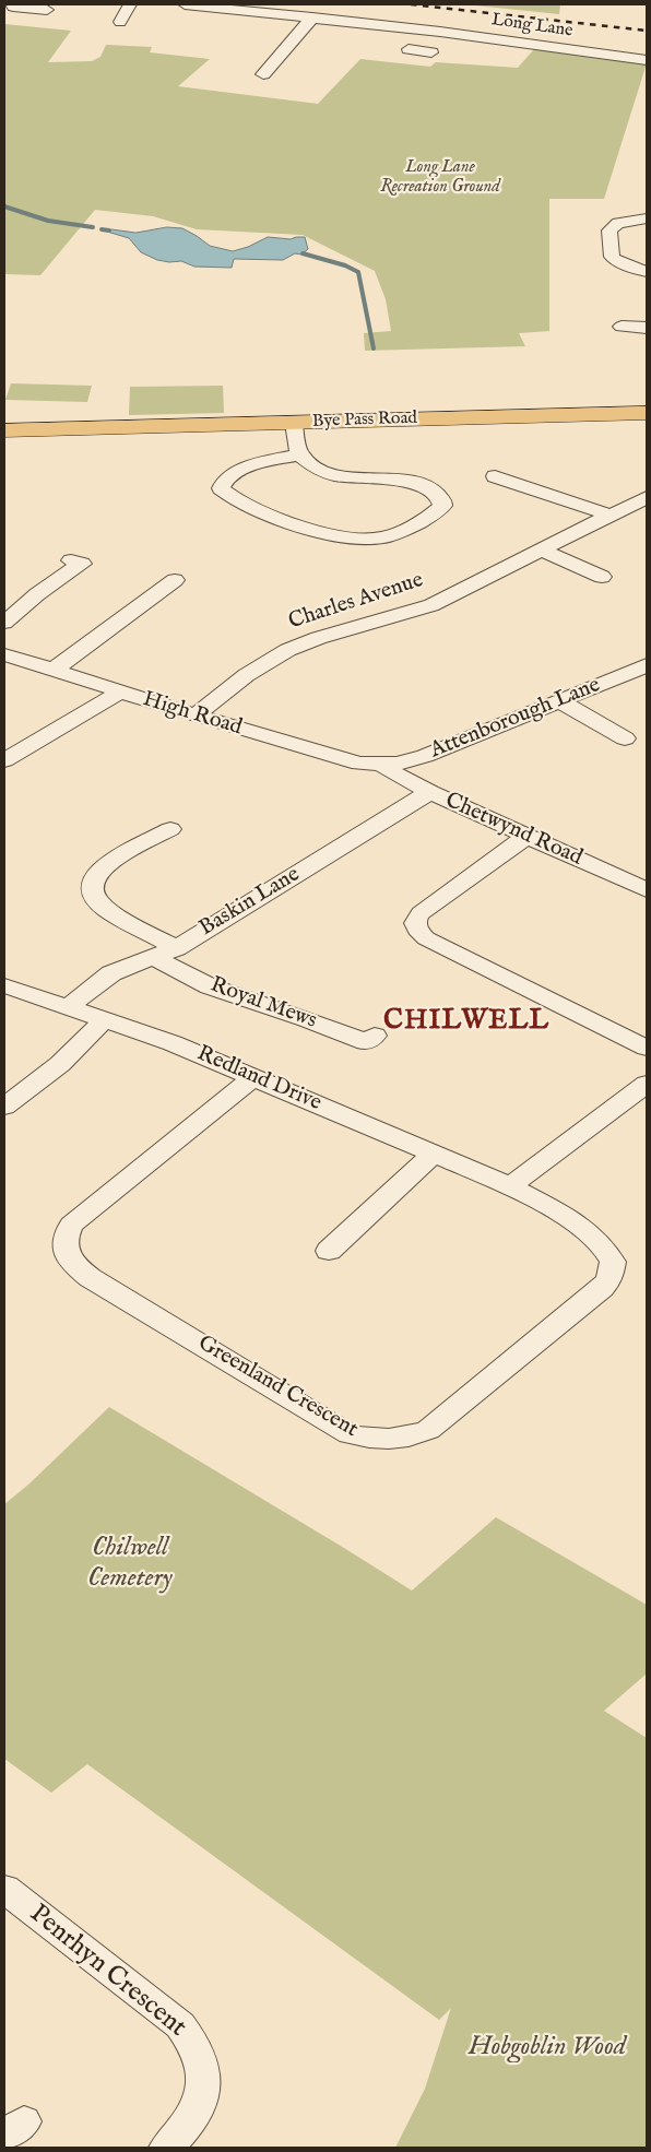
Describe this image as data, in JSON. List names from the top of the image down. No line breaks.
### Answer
{"streets":{"main road":["Bye Pass Road"],"street":["Long Lane","Charles Avenue","High Road","Attenborough Lane","Chetwynd Road","Baskin Lane","Royal Mews","Redland Drive","Greenland Crescent","Penrhyn Crescent"]},"crossings":[["Charles Avenue","High Road"],["High Road","Attenborough Lane"],["High Road","Chetwynd Road"],["Attenborough Lane","Chetwynd Road"],["Chetwynd Road","Baskin Lane"],["Baskin Lane","Royal Mews"],["Baskin Lane","Redland Drive"],["Redland Drive","Greenland Crescent"]],"districts":["CHILWELL"],"parks":["Long Lane Recreation Ground","Chilwell Cemetery","Hobgoblin Wood"]}
